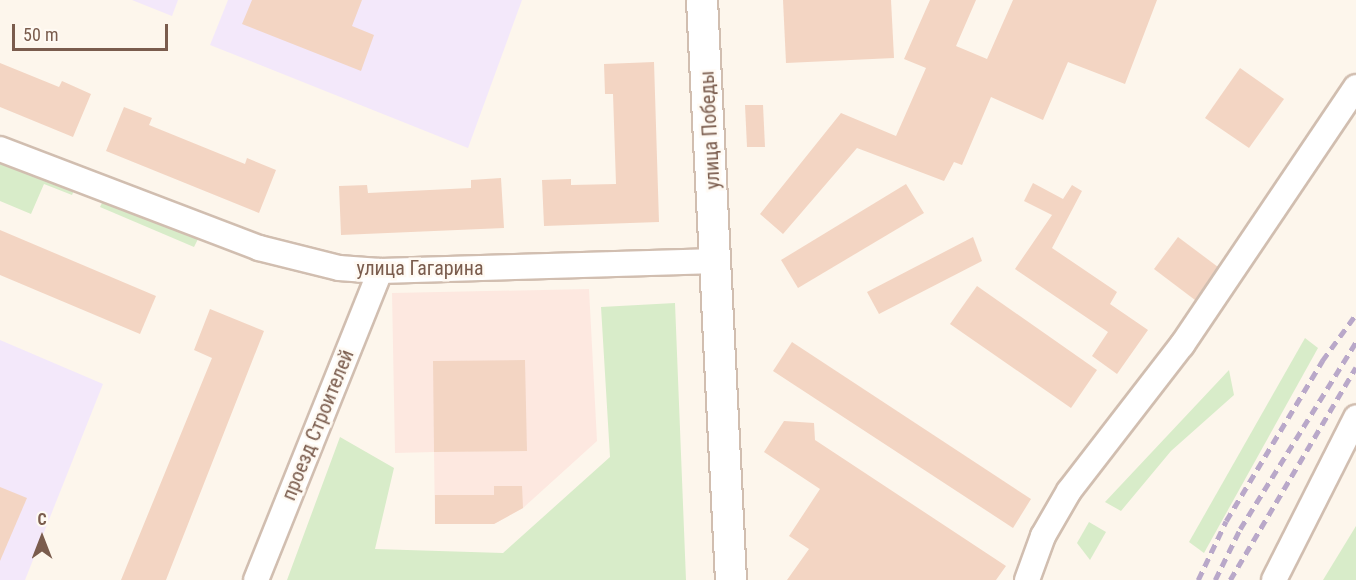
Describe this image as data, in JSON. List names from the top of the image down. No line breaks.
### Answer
{"streets":{"street":["улица Победы","улица Гагарина","проезд Строителей"]},"crossings":[["улица Победы","улица Гагарина"],["улица Гагарина","проезд Строителей"]],"scale_bar":"50 m","north":"top"}
